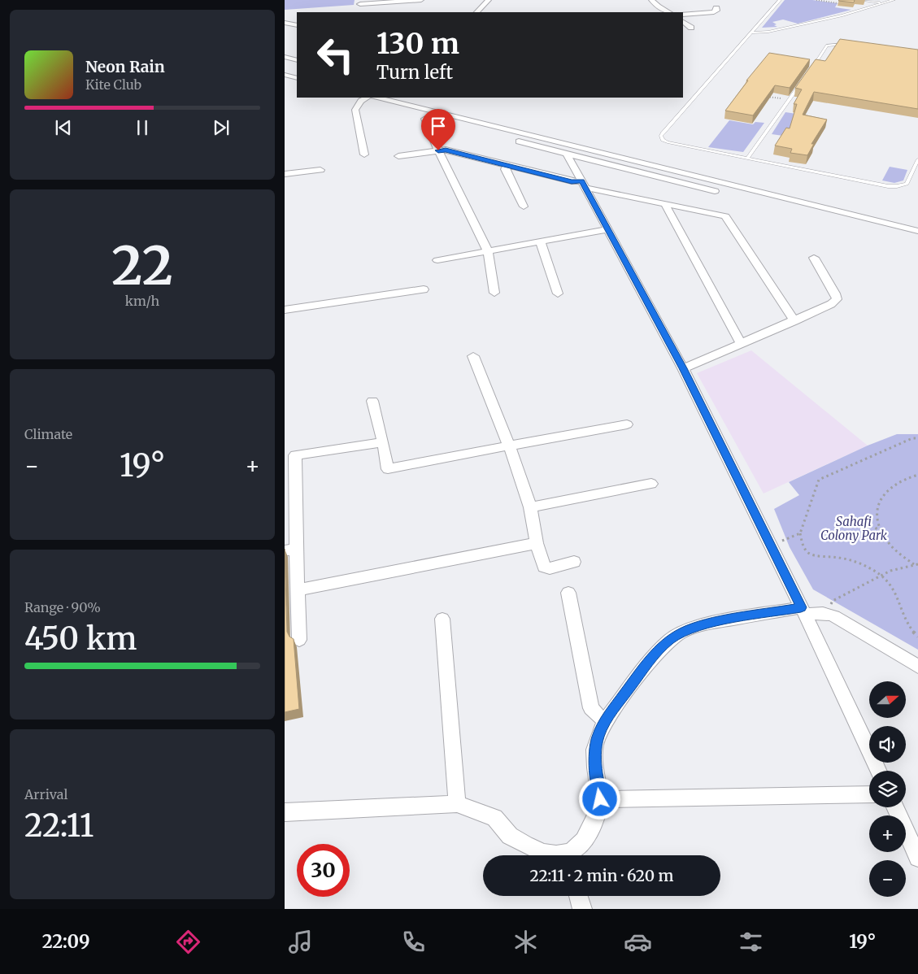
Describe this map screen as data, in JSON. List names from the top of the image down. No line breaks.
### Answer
{"parks":["Sahafi Colony Park"],"north":"right","page":{"turn":["130 m","Turn left"],"song":["Neon Rain","Kite Club"],"tile":[["22","km/h"],"Climate",["Range · 90%","450 km"],["Arrival","22:11"]],"heat":["−","19°","+"],"map_buttons":["+","−"],"limit":"30","trip":"22:11 · 2 min · 620 m","tabs":["22:09","19°"]}}
